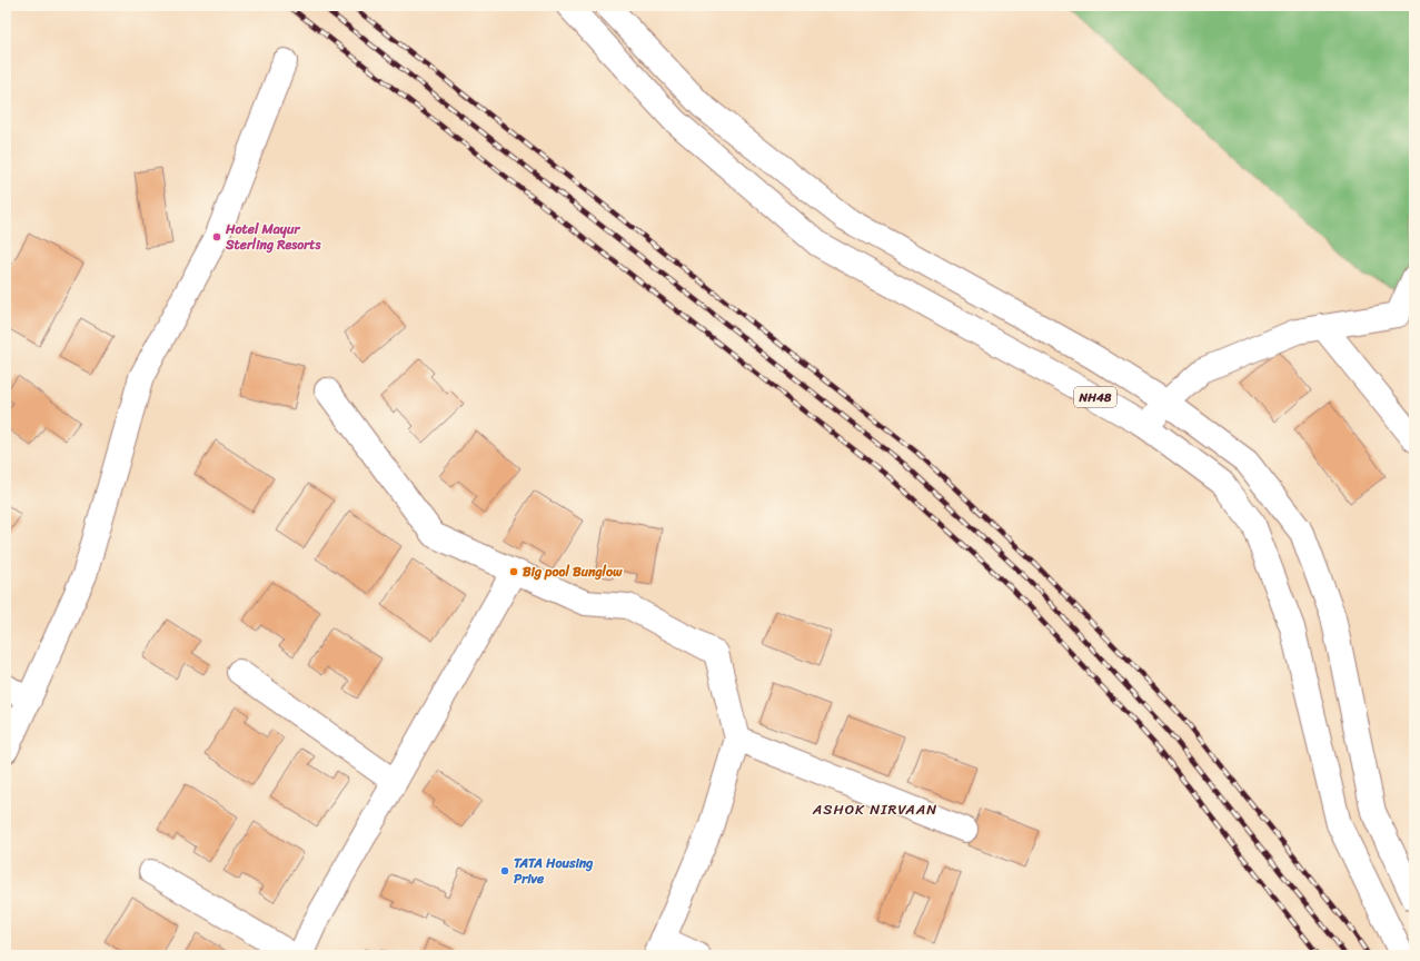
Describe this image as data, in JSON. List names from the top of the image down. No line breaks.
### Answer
{"streets":{"main road":["NH48"]},"districts":["ASHOK NIRVAAN"],"places":["Hotel Mayur Sterling Resorts","Big pool Bunglow","TATA Housing Prive"]}
